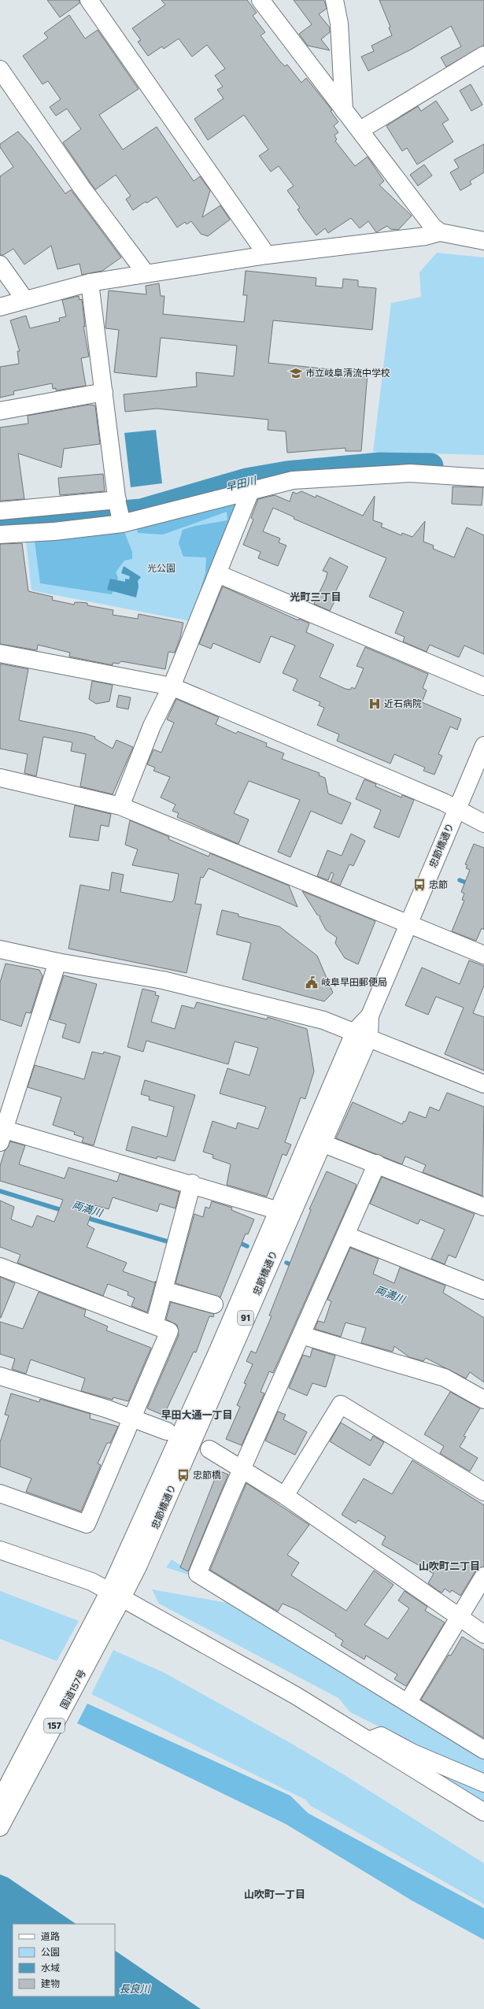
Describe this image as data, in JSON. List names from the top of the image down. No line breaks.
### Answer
{"streets":{"main road":["忠節橋通り","91","国道157号","157"]},"crossings":[["忠節橋通り","157"],["国道157号","157"]],"districts":["光町三丁目","早田大通一丁目","山吹町二丁目","山吹町一丁目"],"water":["早田川","両満川","長良川"],"parks":["光公園"],"places":{"school or university":["市立岐阜清流中学校"],"hospital":["近石病院"],"bus stop":["忠節","忠節橋"],"public building":["岐阜早田郵便局"]},"legend":["道路","公園","水域","建物"]}
